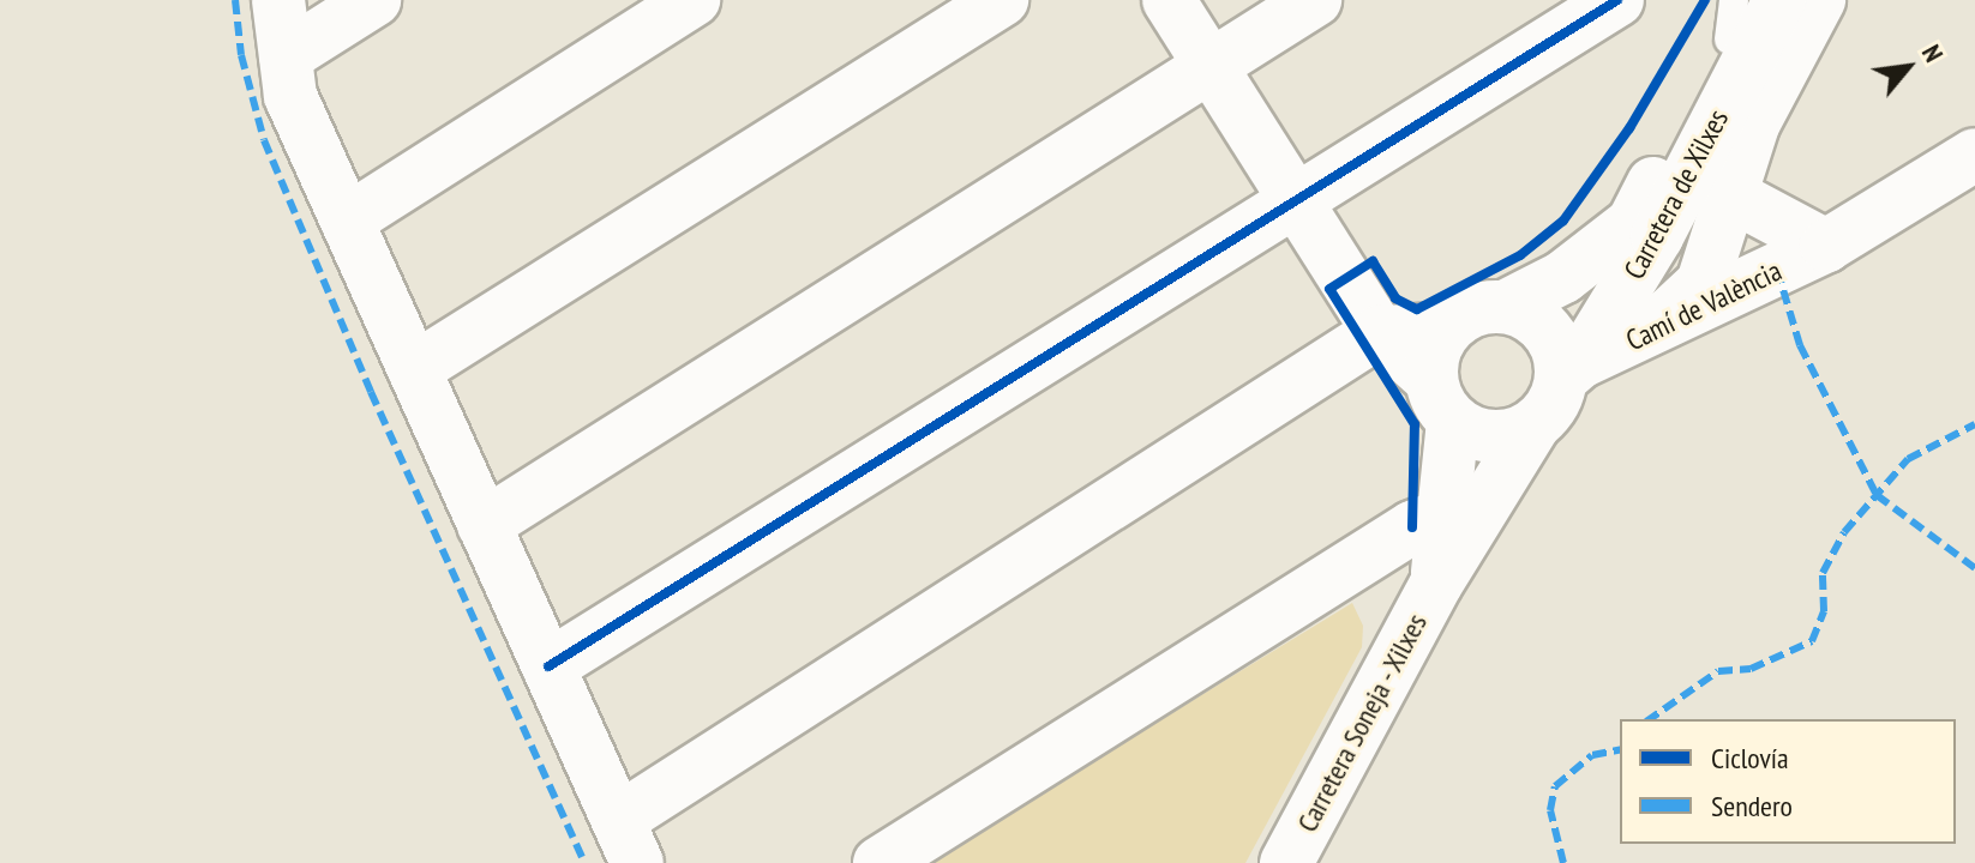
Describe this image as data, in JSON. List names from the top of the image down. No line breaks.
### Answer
{"streets":{"street":["Carretera de Xilxes","Camí de València","Carretera Soneja - Xilxes"]},"crossings":[["Carretera de Xilxes","Camí de València"]],"legend":["Ciclovía","Sendero"],"north":"top right"}
